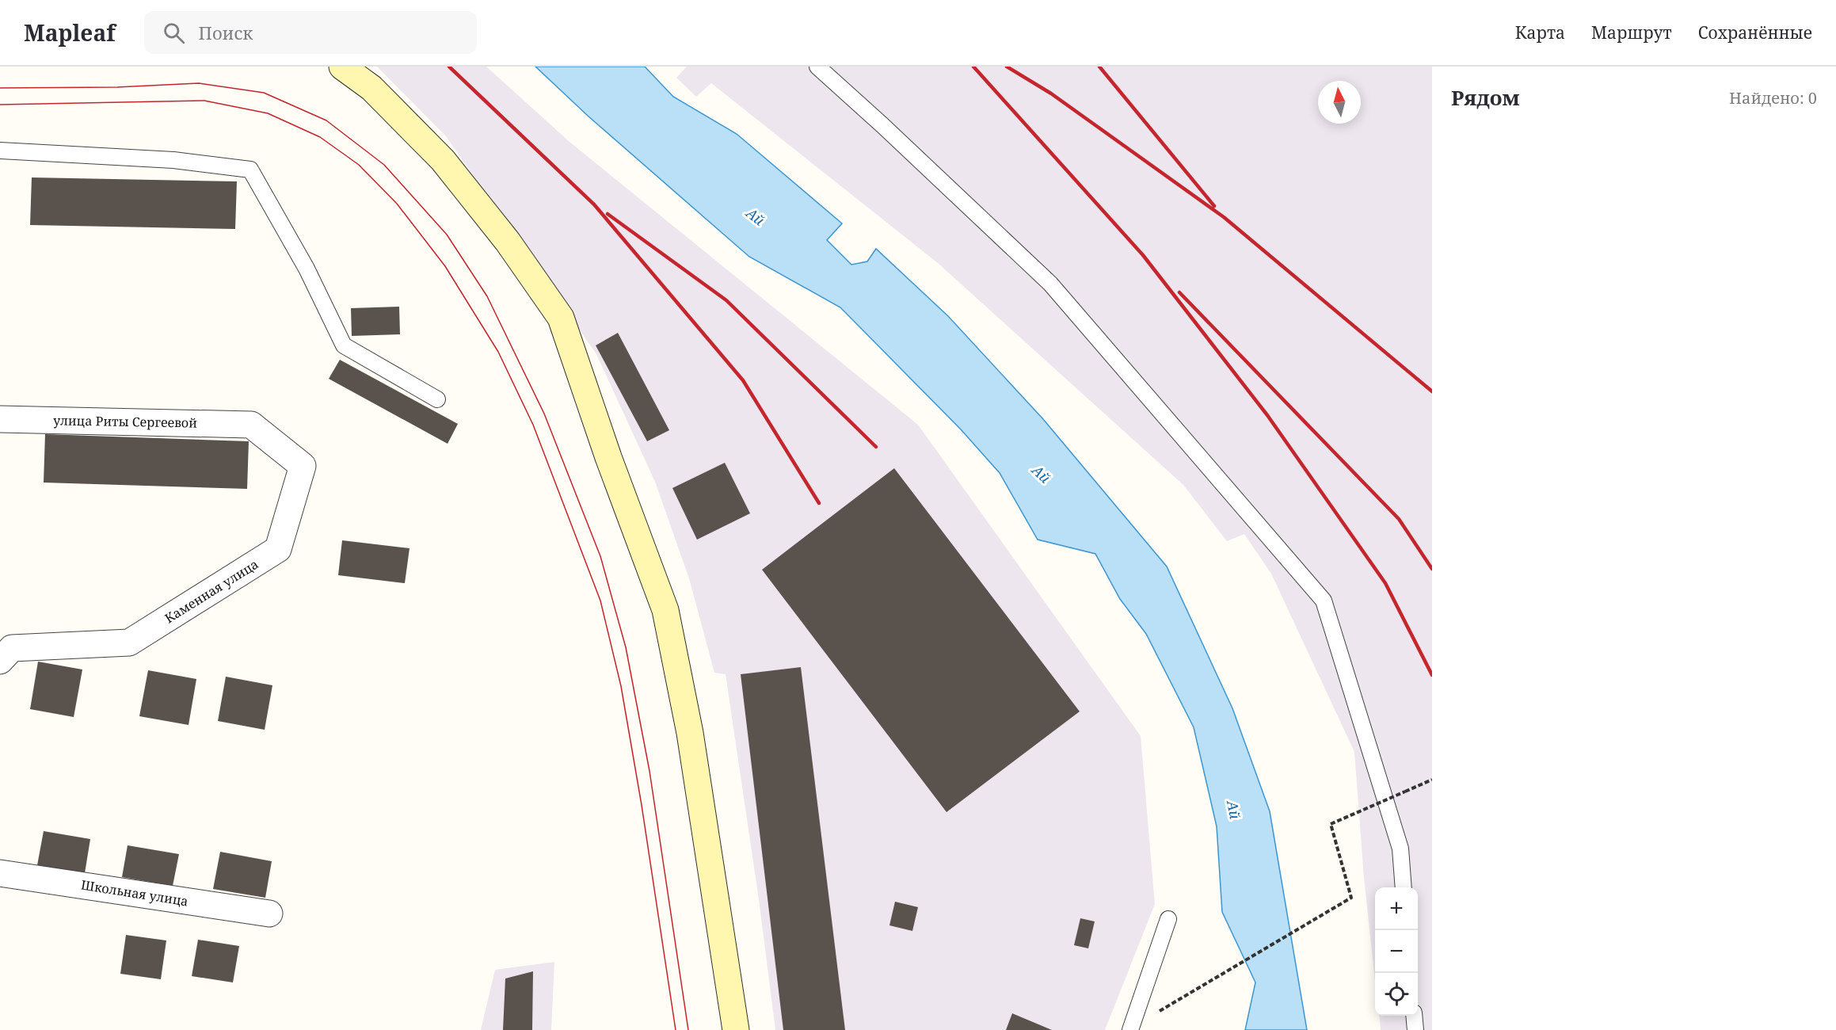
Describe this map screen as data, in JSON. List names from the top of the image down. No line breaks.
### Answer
{"streets":{"street":["улица Риты Сергеевой","Каменная улица","Школьная улица"]},"crossings":[["улица Риты Сергеевой","Каменная улица"]],"water":["Ай"],"north":"top","page":{"header":"Mapleaf","search":"Поиск","nav":["Карта","Маршрут","Сохранённые"],"heading":["Рядом","Найдено: 0"],"map_buttons":["+","−"]}}
